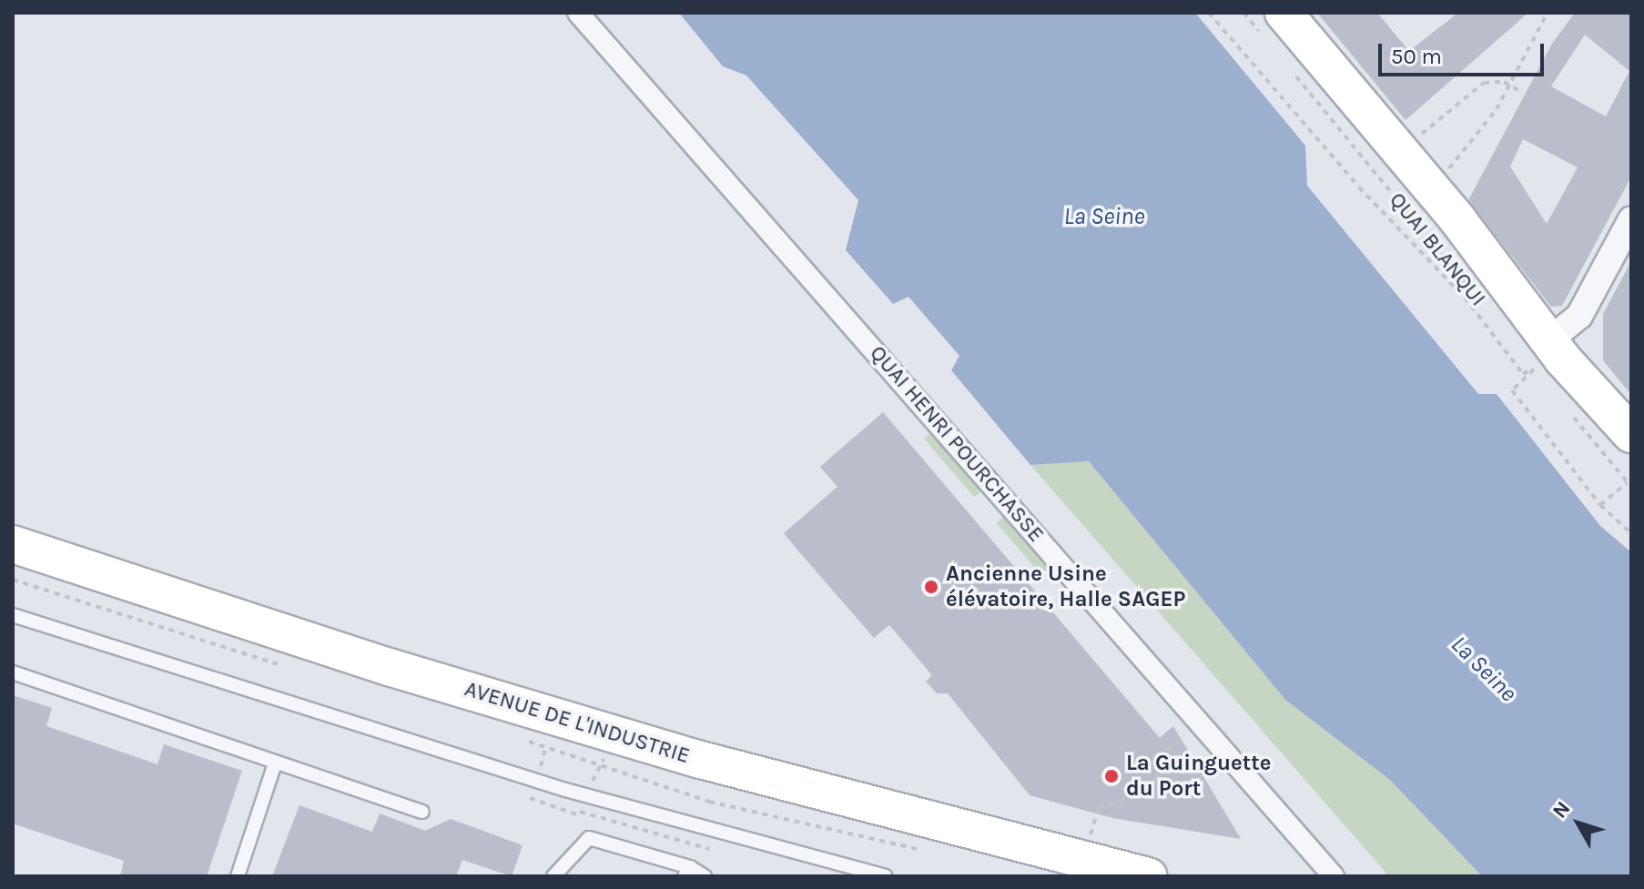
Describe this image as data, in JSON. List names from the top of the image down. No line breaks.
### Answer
{"streets":{"main road":["QUAI BLANQUI","AVENUE DE L'INDUSTRIE"],"street":["QUAI HENRI POURCHASSE"]},"water":["La Seine"],"places":["Ancienne Usine élévatoire, Halle SAGEP","La Guinguette du Port"],"scale_bar":"50 m","north":"top left"}
